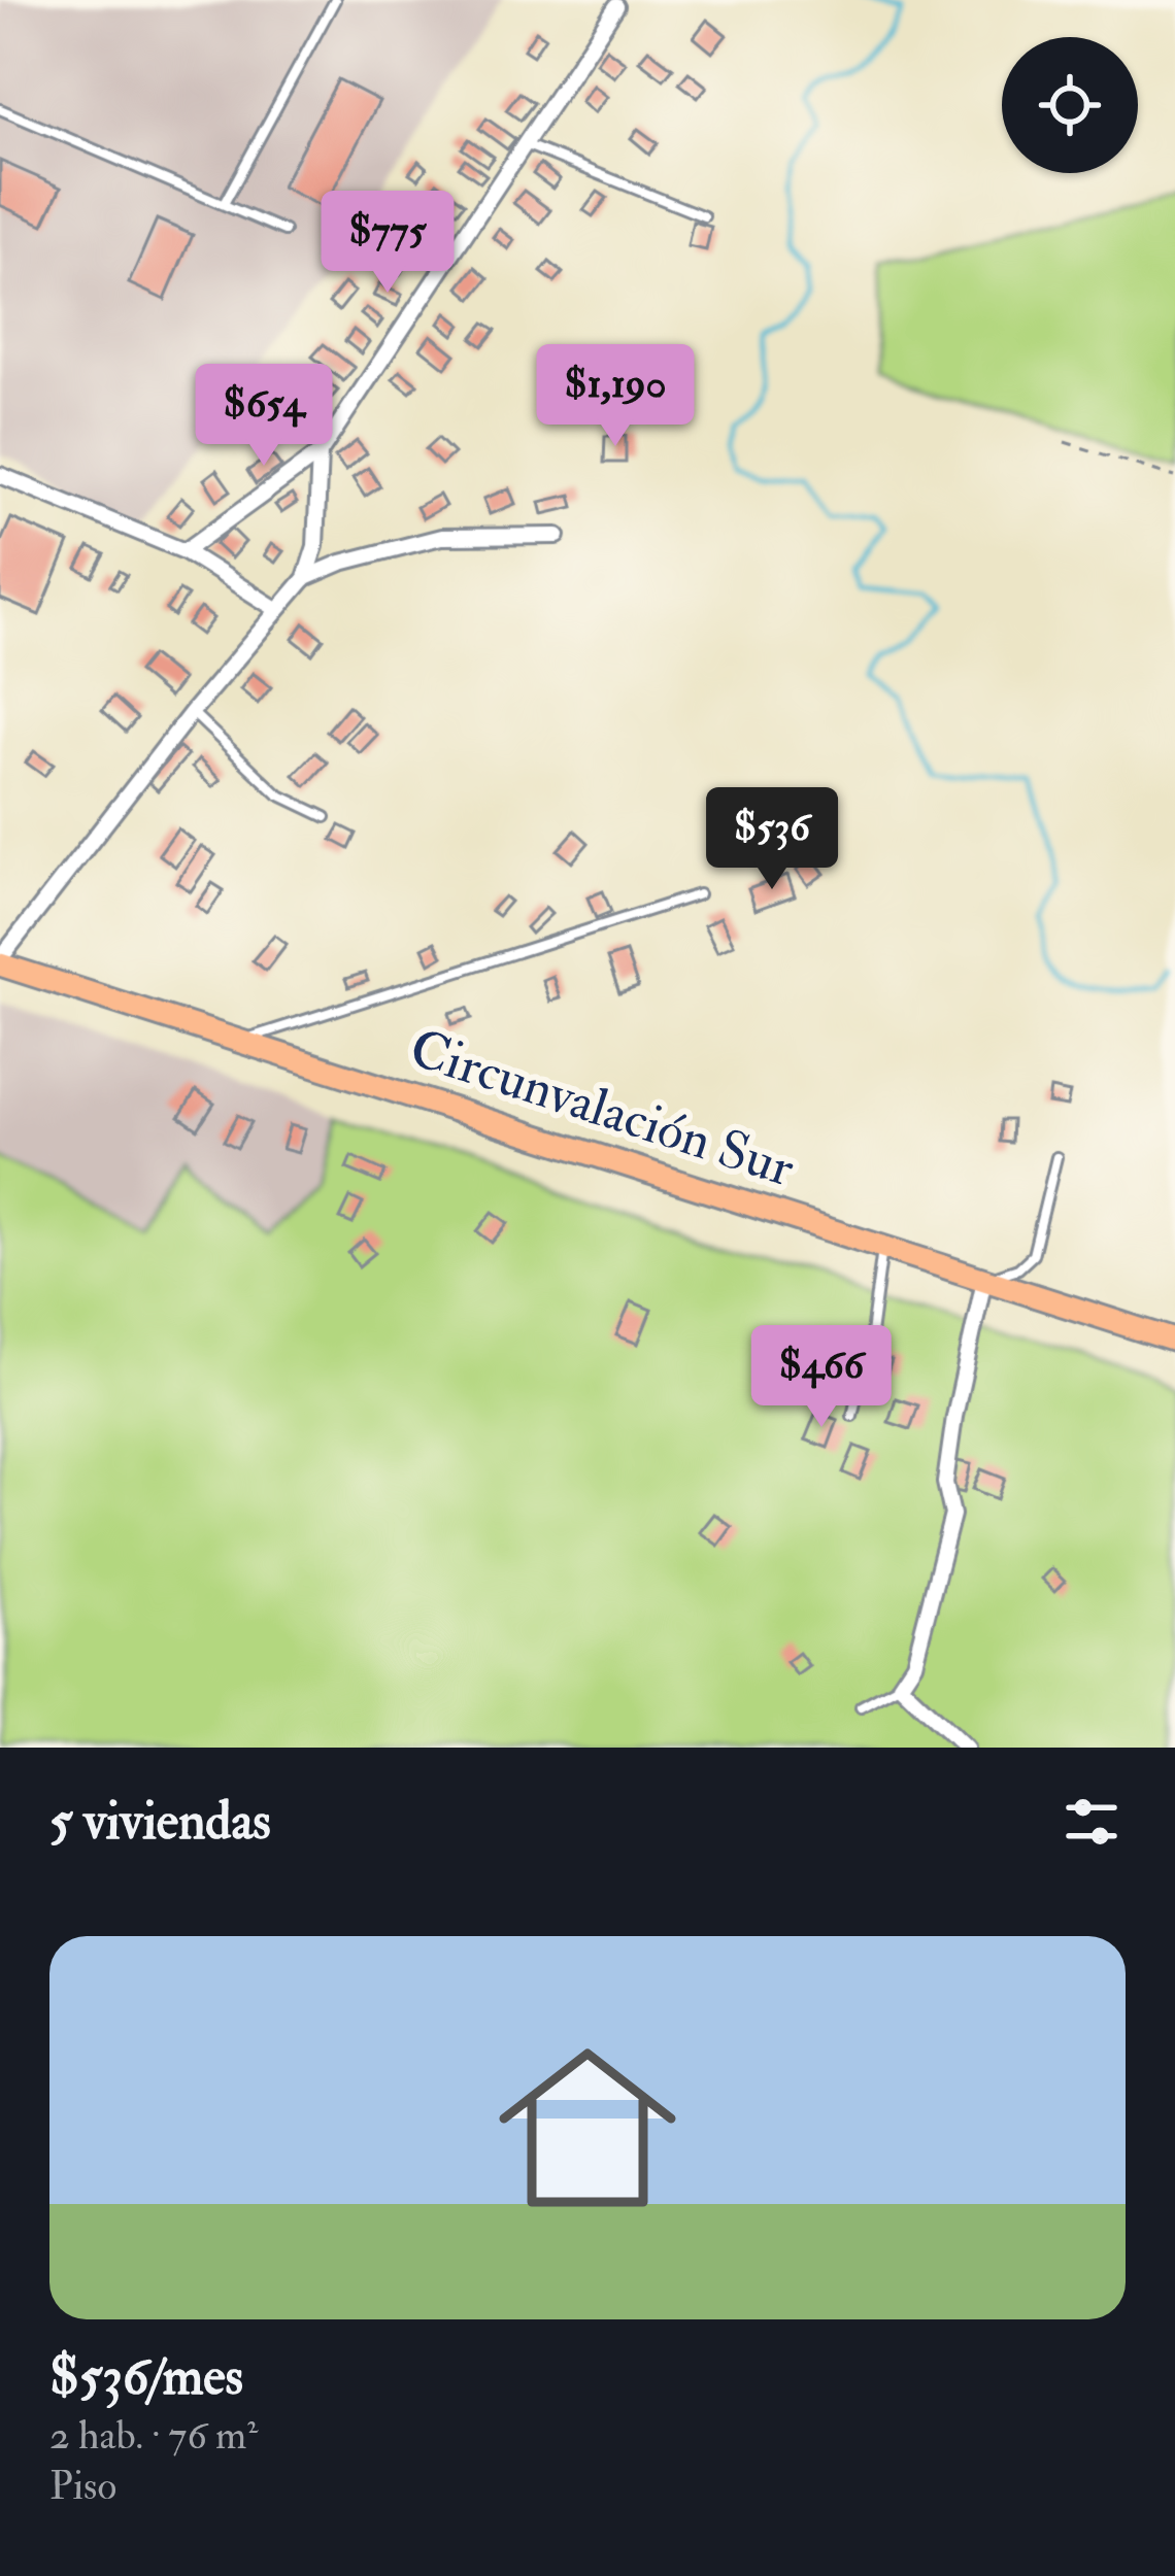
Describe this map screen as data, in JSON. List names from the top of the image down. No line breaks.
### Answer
{"streets":{"main road":["Circunvalación Sur"]},"page":{"price":["$775","$1,190","$654","$536","$466"],"heading":"5 viviendas","list":[{"name":"$536/mes","note":"2 hab. · 76 m² · Piso"}]}}
